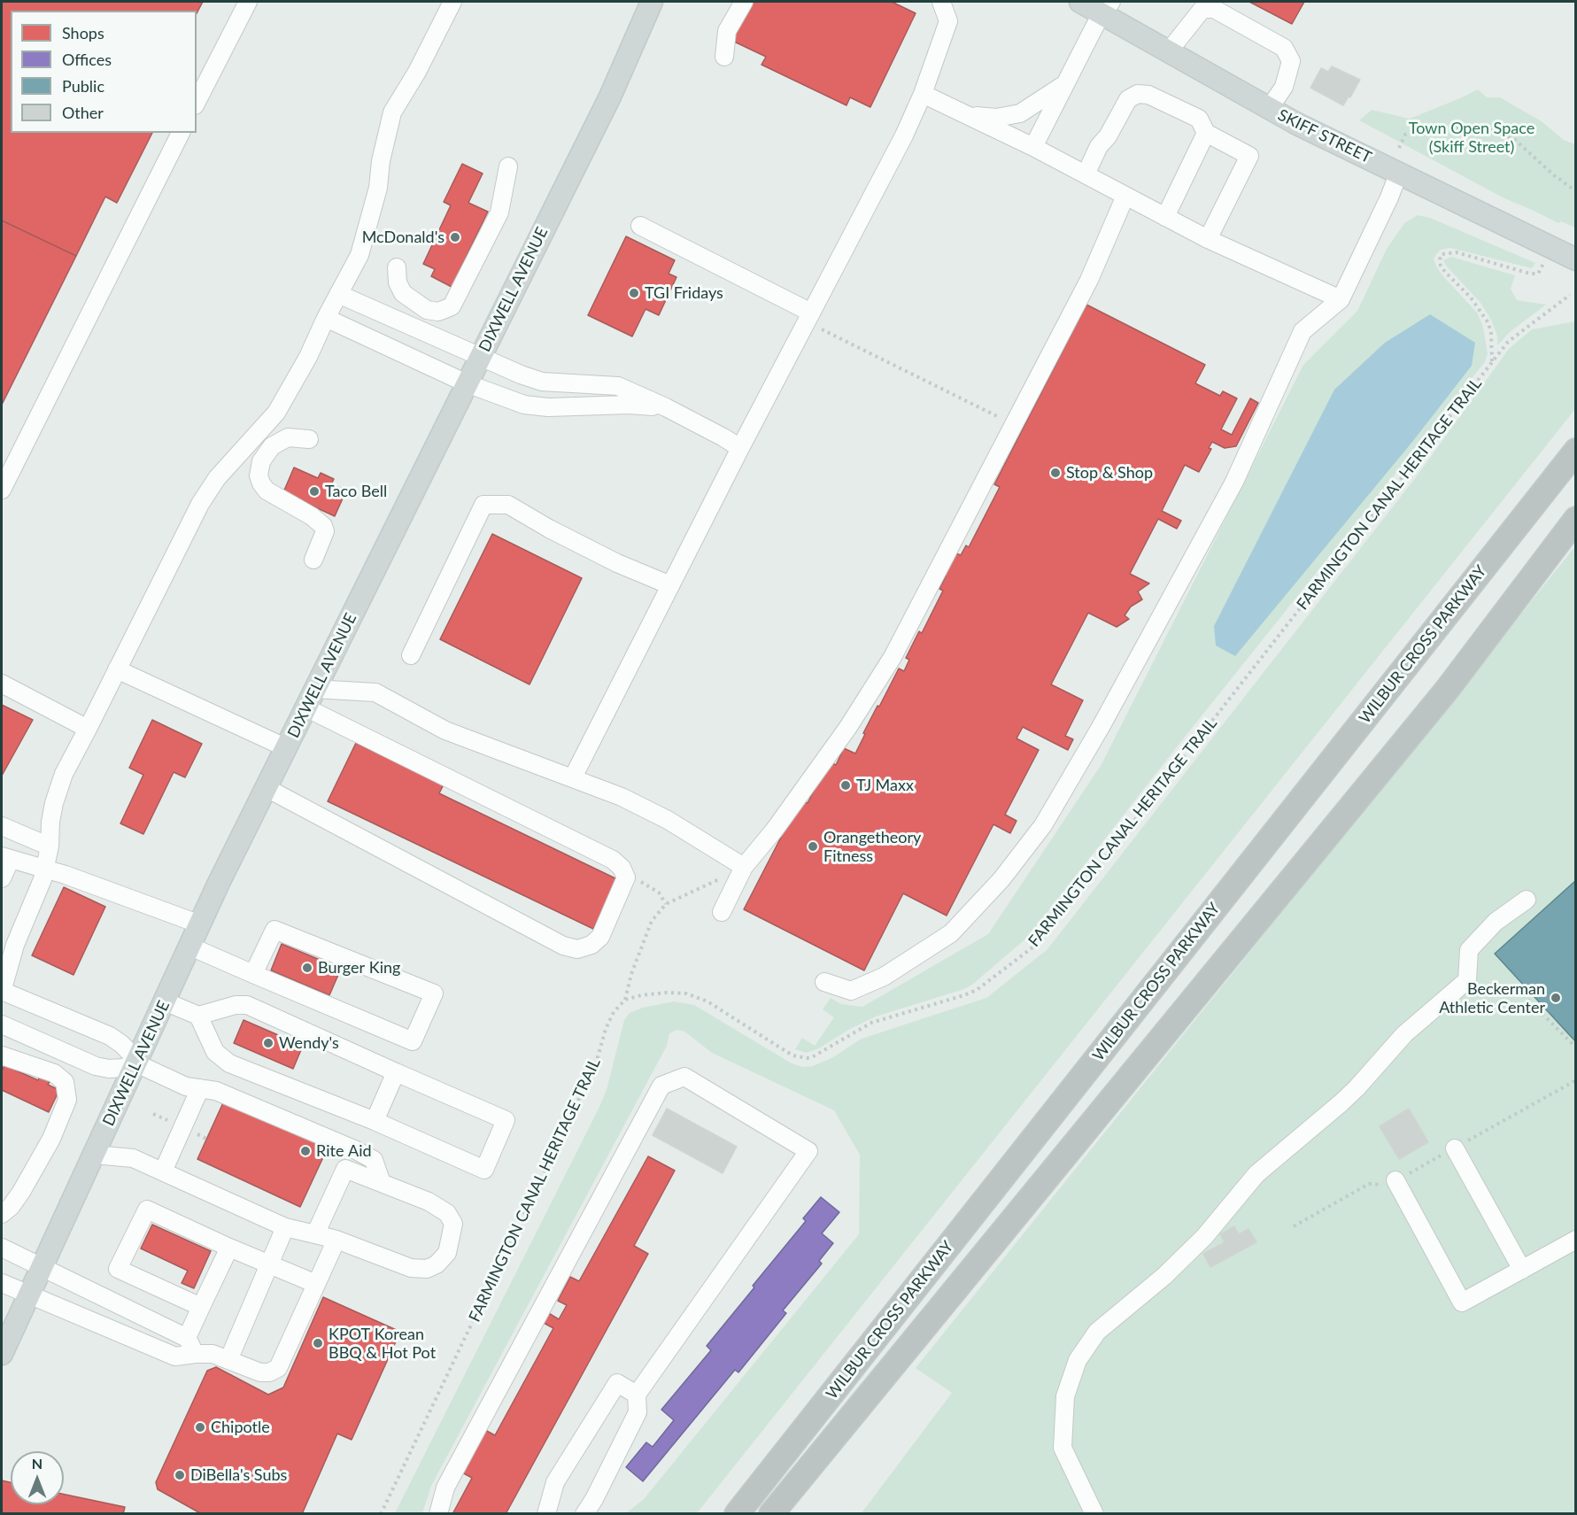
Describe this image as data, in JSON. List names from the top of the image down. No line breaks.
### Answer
{"streets":{"highway":["WILBUR CROSS PARKWAY"],"main road":["SKIFF STREET","DIXWELL AVENUE"],"path":["FARMINGTON CANAL HERITAGE TRAIL"]},"parks":["Town Open Space (Skiff Street)"],"places":["McDonald's","TGI Fridays","Stop & Shop","Taco Bell","TJ Maxx","Orangetheory Fitness","Burger King","Beckerman Athletic Center","Wendy's","Rite Aid","KPOT Korean BBQ & Hot Pot","Chipotle","DiBella's Subs"],"legend":["Shops","Offices","Public","Other"],"north":"top"}
